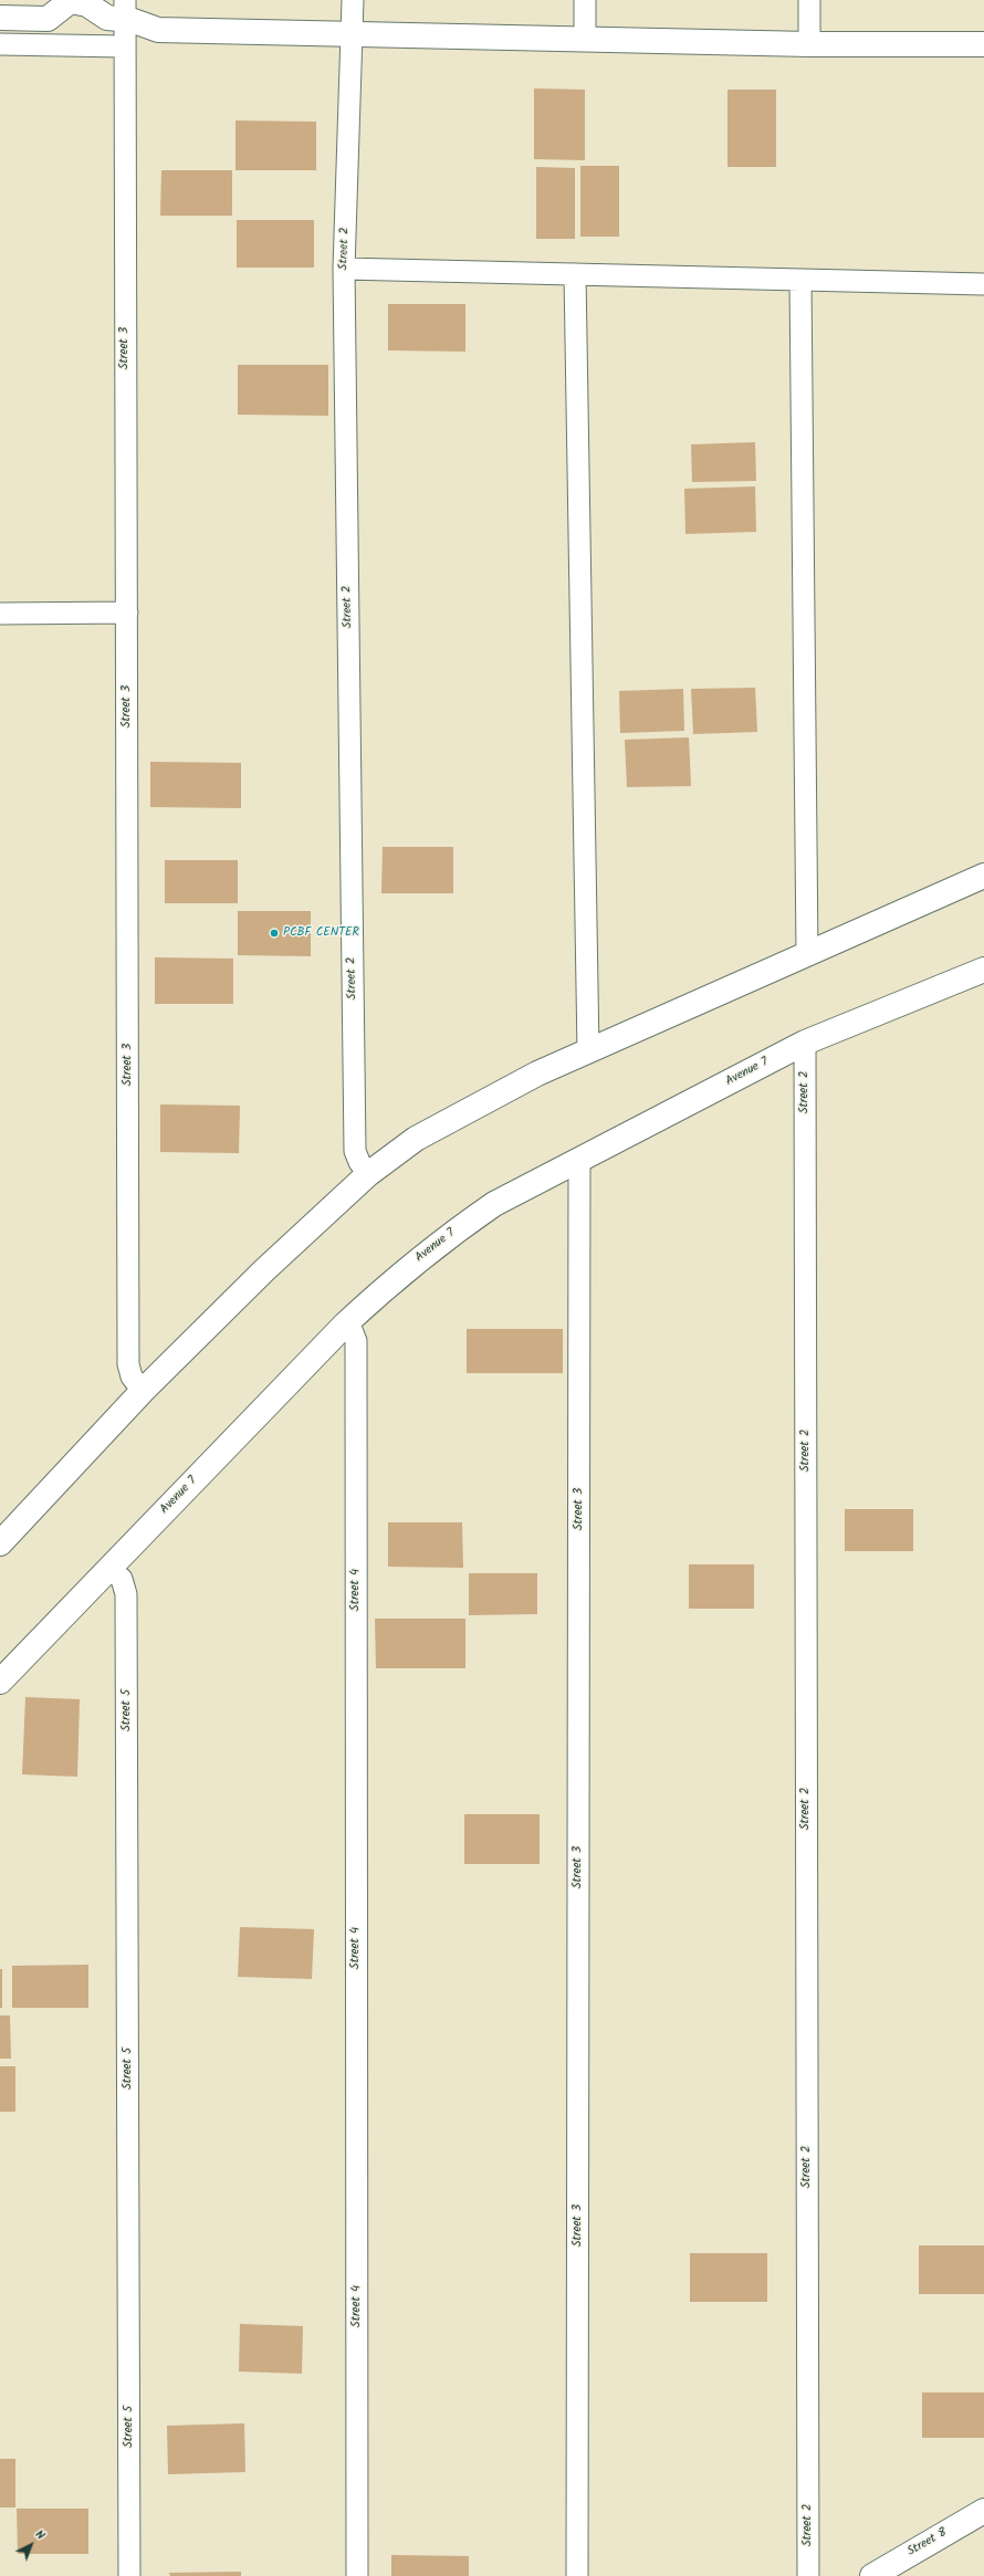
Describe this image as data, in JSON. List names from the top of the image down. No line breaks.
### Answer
{"streets":{"main road":["Avenue 7","Street 8"],"street":["Street 2","Street 3","Street 4","Street 5"]},"crossings":[["Street 2","Avenue 7"],["Street 3","Avenue 7"],["Avenue 7","Street 4"],["Avenue 7","Street 5"]],"places":["PCBF CENTER"],"north":"top right"}
